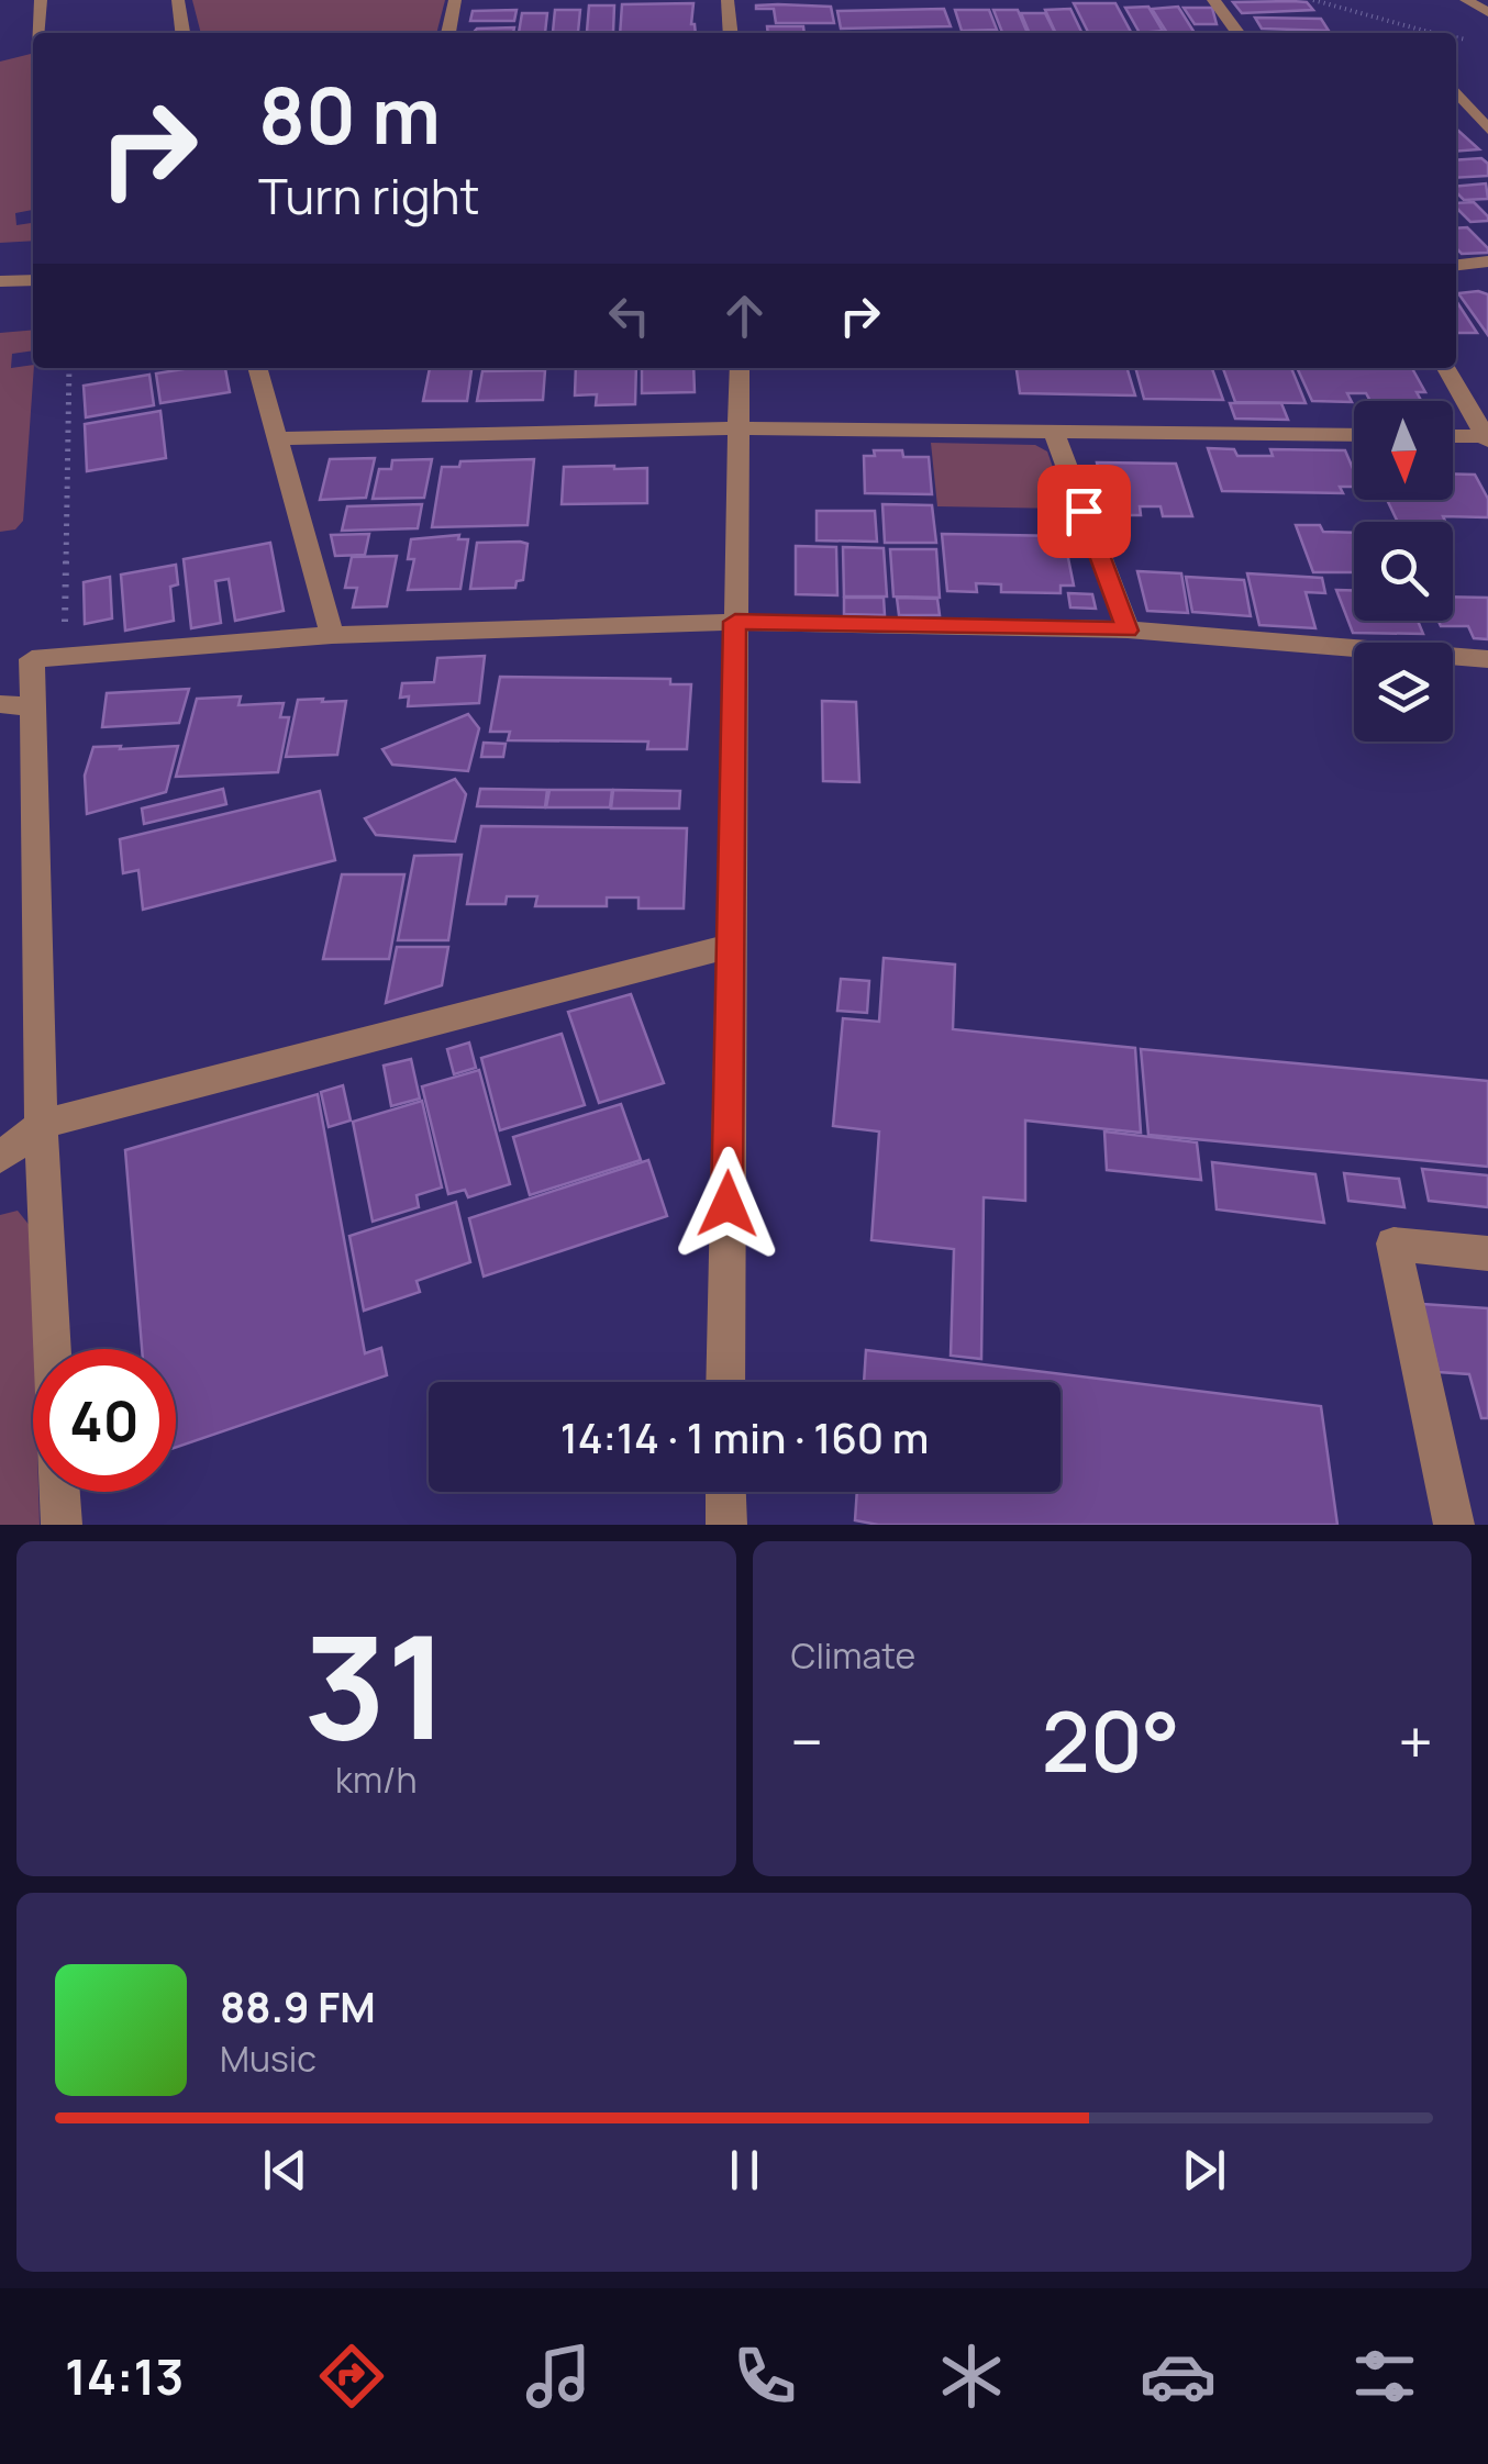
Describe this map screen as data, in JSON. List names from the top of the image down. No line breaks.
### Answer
{"north":"bottom","page":{"turn":["80 m","Turn right"],"limit":"40","trip":"14:14 · 1 min · 160 m","tile":[["31","km/h"],"Climate"],"heat":["−","20°","+"],"song":["88.9 FM","Music"],"tabs":"14:13"}}
